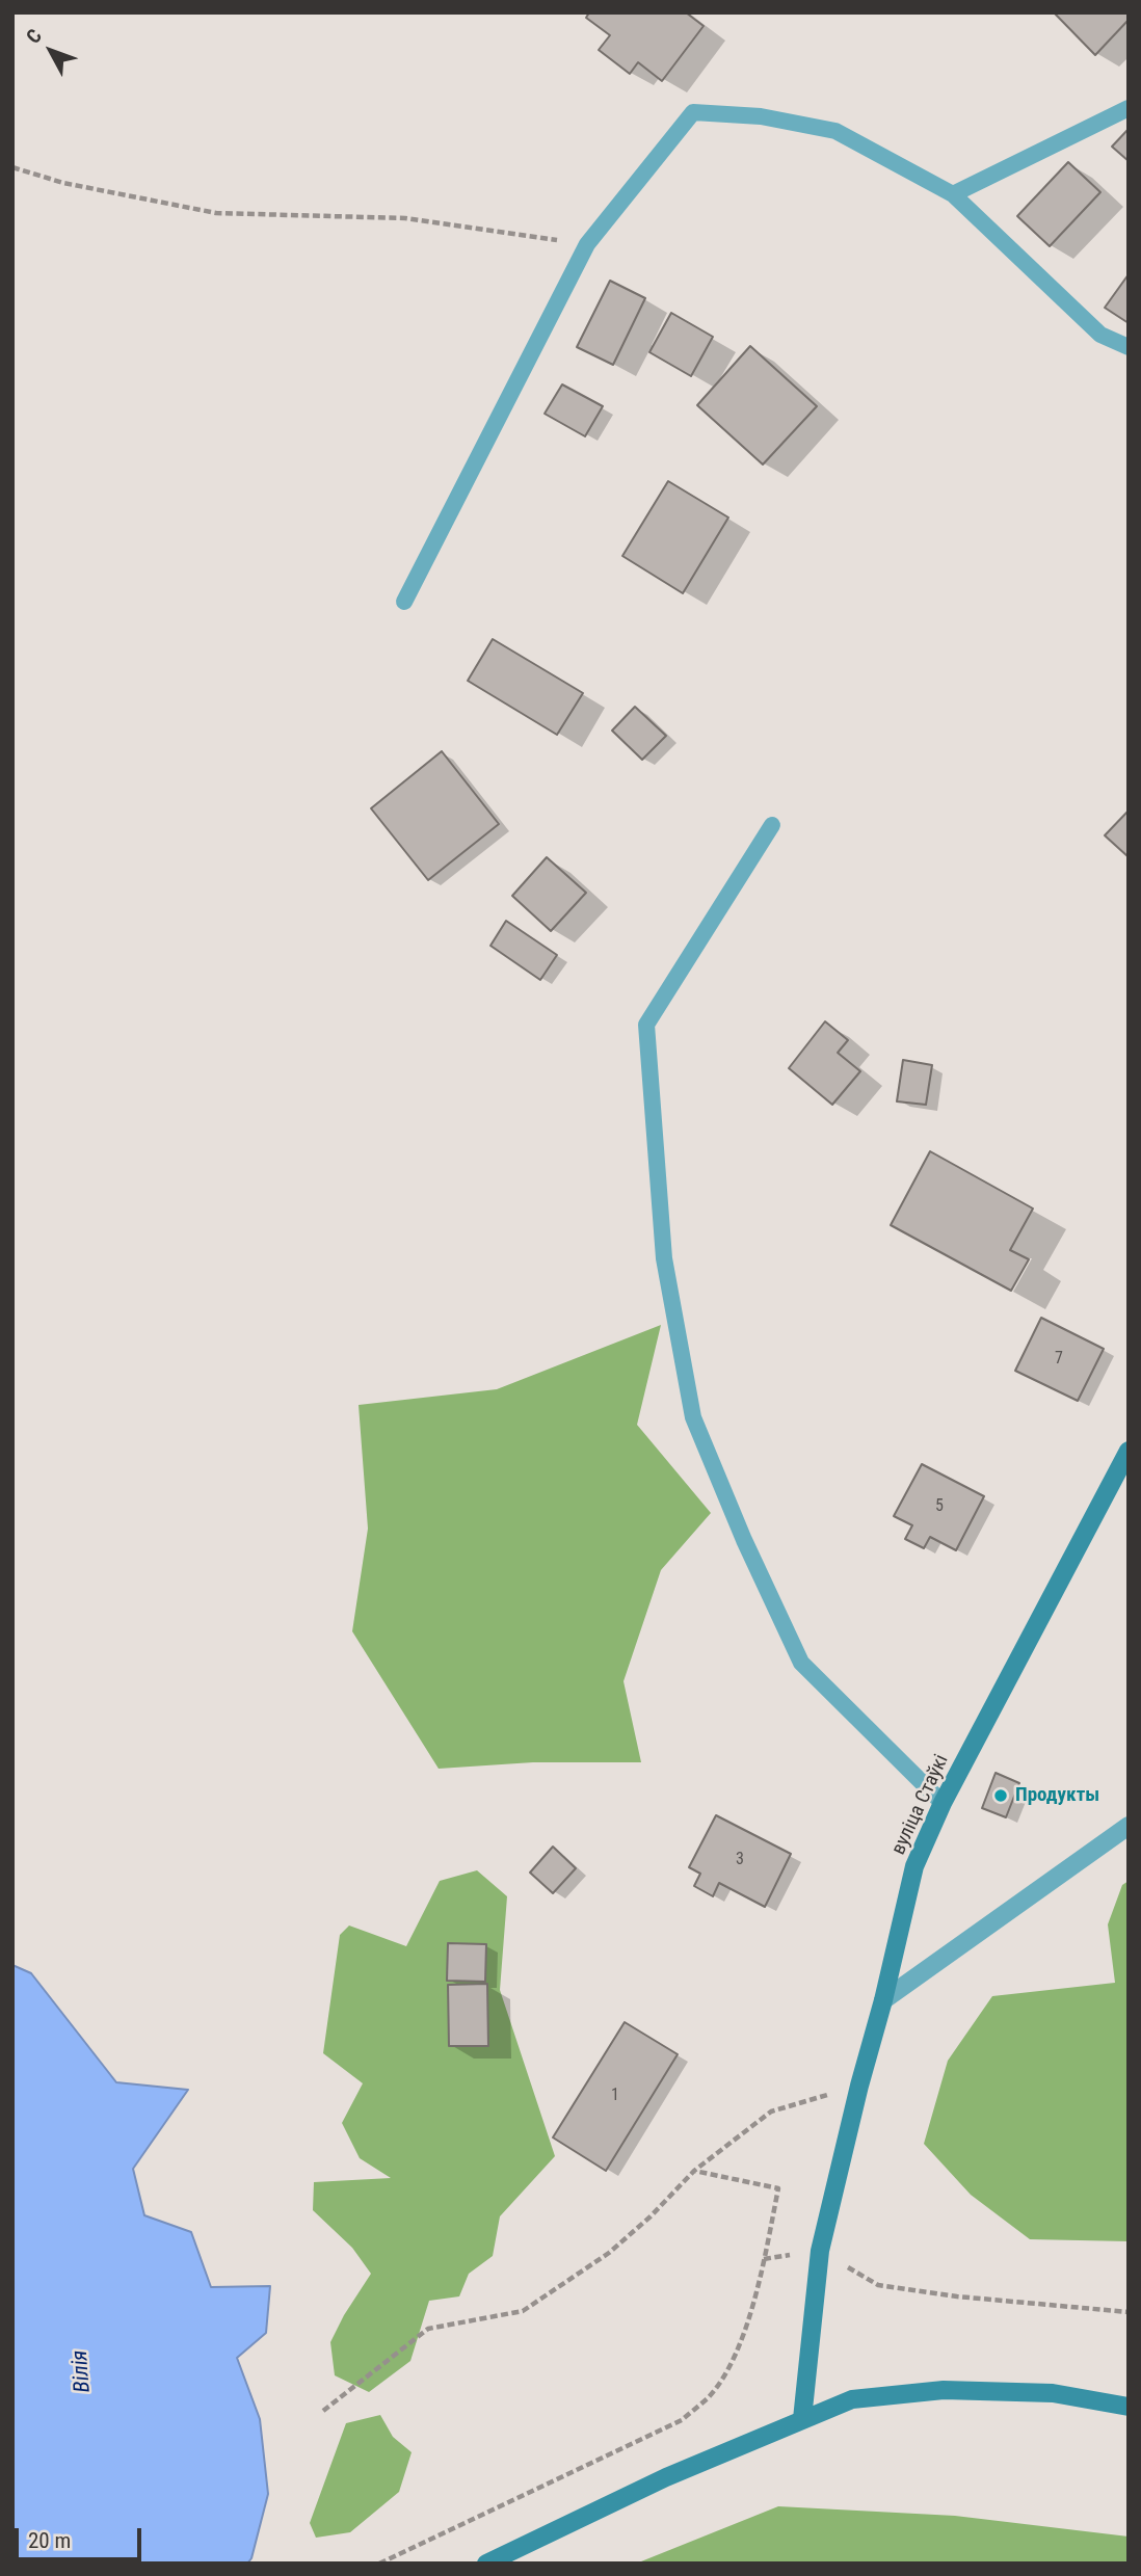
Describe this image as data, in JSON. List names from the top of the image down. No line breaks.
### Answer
{"streets":{"street":["вуліца Стаўкі"]},"water":["Вілія"],"places":["Продукты"],"house_numbers":["7","5","3","1"],"scale_bar":"20 m","north":"top left"}
